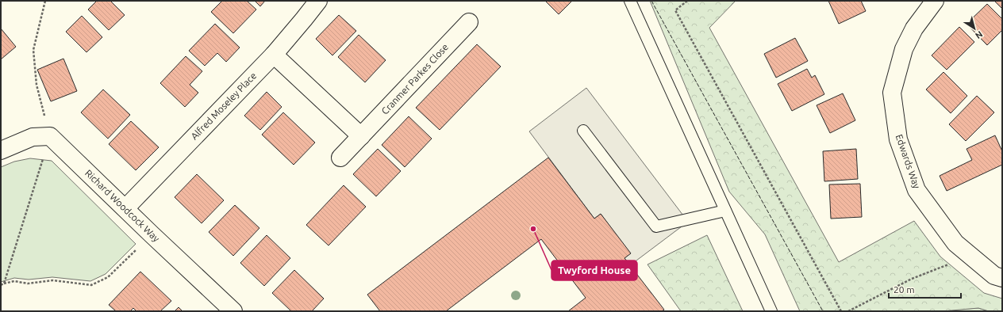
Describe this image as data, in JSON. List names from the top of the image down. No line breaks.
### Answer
{"streets":{"street":["Cranmer Parkes Close","Alfred Moseley Place","Edwards Way","Richard Woodcock Way"]},"crossings":[["Alfred Moseley Place","Richard Woodcock Way"]],"places":["Twyford House"],"scale_bar":"20 m","north":"bottom right"}
